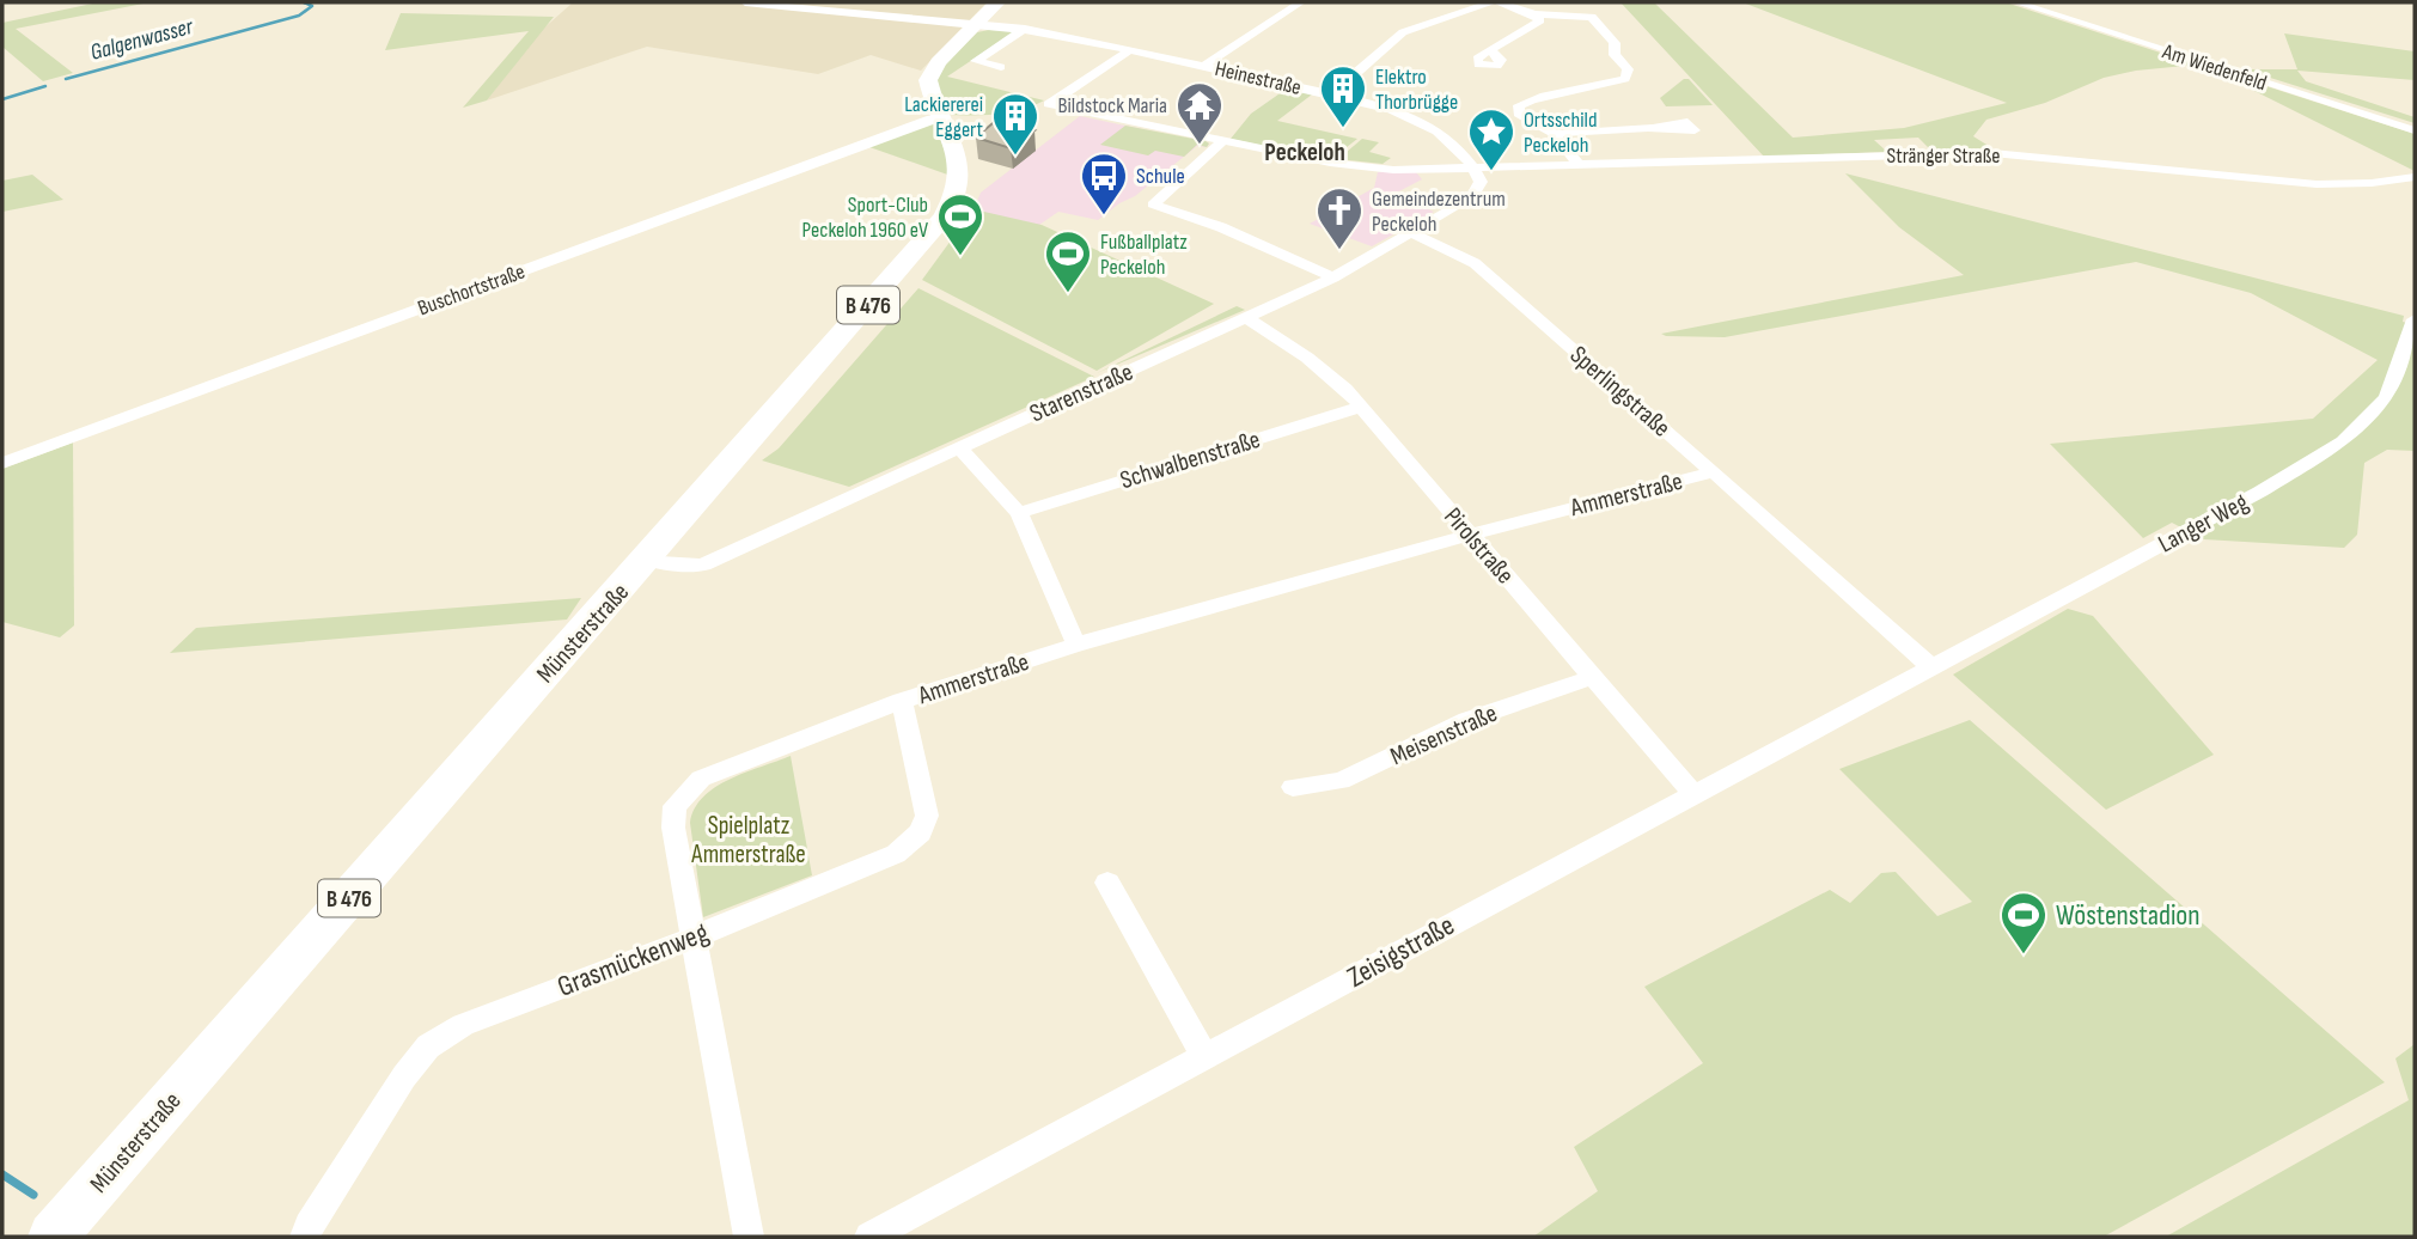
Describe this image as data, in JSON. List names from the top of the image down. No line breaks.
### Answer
{"streets":{"main road":["B 476","Münsterstraße"],"street":["Am Wiedenfeld","Heinestraße","Stränger Straße","Buschortstraße","Sperlingstraße","Starenstraße","Schwalbenstraße","Ammerstraße","Langer Weg","Pirolstraße","Meisenstraße","Zeisigstraße","Grasmückenweg"]},"crossings":[["Heinestraße","Stränger Straße"],["Heinestraße","Starenstraße"],["Heinestraße","Münsterstraße"],["Stränger Straße","Starenstraße"],["Buschortstraße","Münsterstraße"],["Sperlingstraße","Starenstraße"],["Sperlingstraße","Ammerstraße"],["Sperlingstraße","Langer Weg"],["Sperlingstraße","Zeisigstraße"],["Starenstraße","Pirolstraße"],["Starenstraße","Münsterstraße"],["Schwalbenstraße","Pirolstraße"],["Ammerstraße","Pirolstraße"],["Ammerstraße","Grasmückenweg"],["Langer Weg","Zeisigstraße"],["Pirolstraße","Meisenstraße"],["Pirolstraße","Zeisigstraße"]],"districts":["Peckeloh"],"water":["Galgenwasser"],"parks":["Spielplatz Ammerstraße"],"places":{"building":["Elektro Thorbrügge","Lackiererei Eggert"],"temple":["Bildstock Maria"],"place":["Ortsschild Peckeloh"],"bus stop":["Schule"],"church":["Gemeindezentrum Peckeloh"],"sports":["Sport-Club Peckeloh 1960 eV","Fußballplatz Peckeloh","Wöstenstadion"]}}
